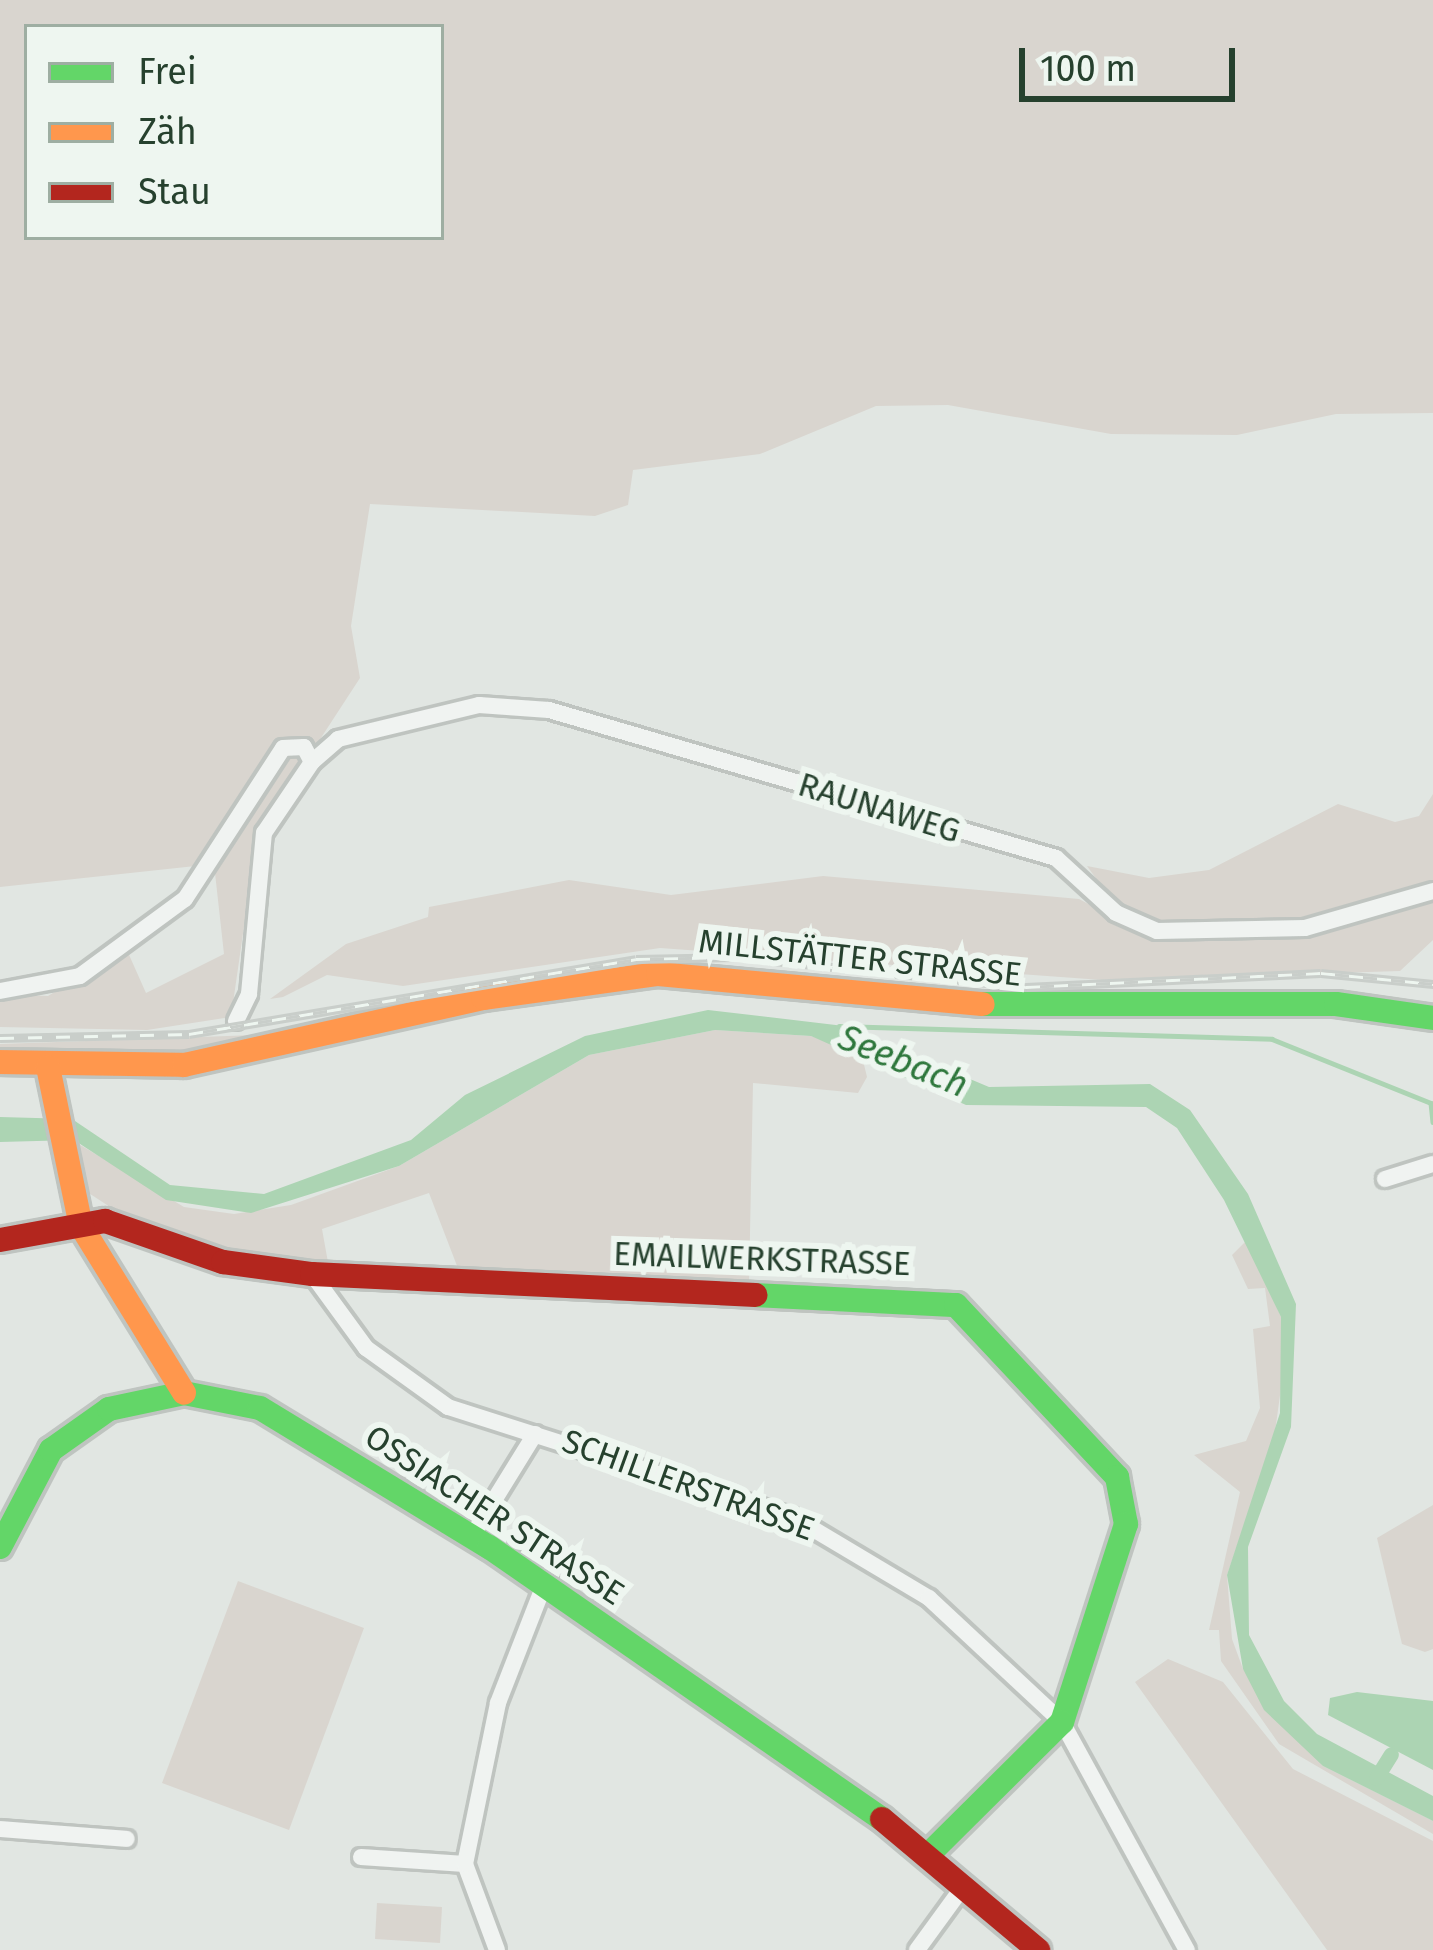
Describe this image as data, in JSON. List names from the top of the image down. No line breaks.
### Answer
{"streets":{"street":["RAUNAWEG","MILLSTÄTTER STRASSE","EMAILWERKSTRASSE","SCHILLERSTRASSE","OSSIACHER STRASSE"]},"crossings":[["EMAILWERKSTRASSE","SCHILLERSTRASSE"],["EMAILWERKSTRASSE","OSSIACHER STRASSE"],["SCHILLERSTRASSE","OSSIACHER STRASSE"]],"water":["Seebach"],"legend":["Frei","Zäh","Stau"],"scale_bar":"100 m"}
